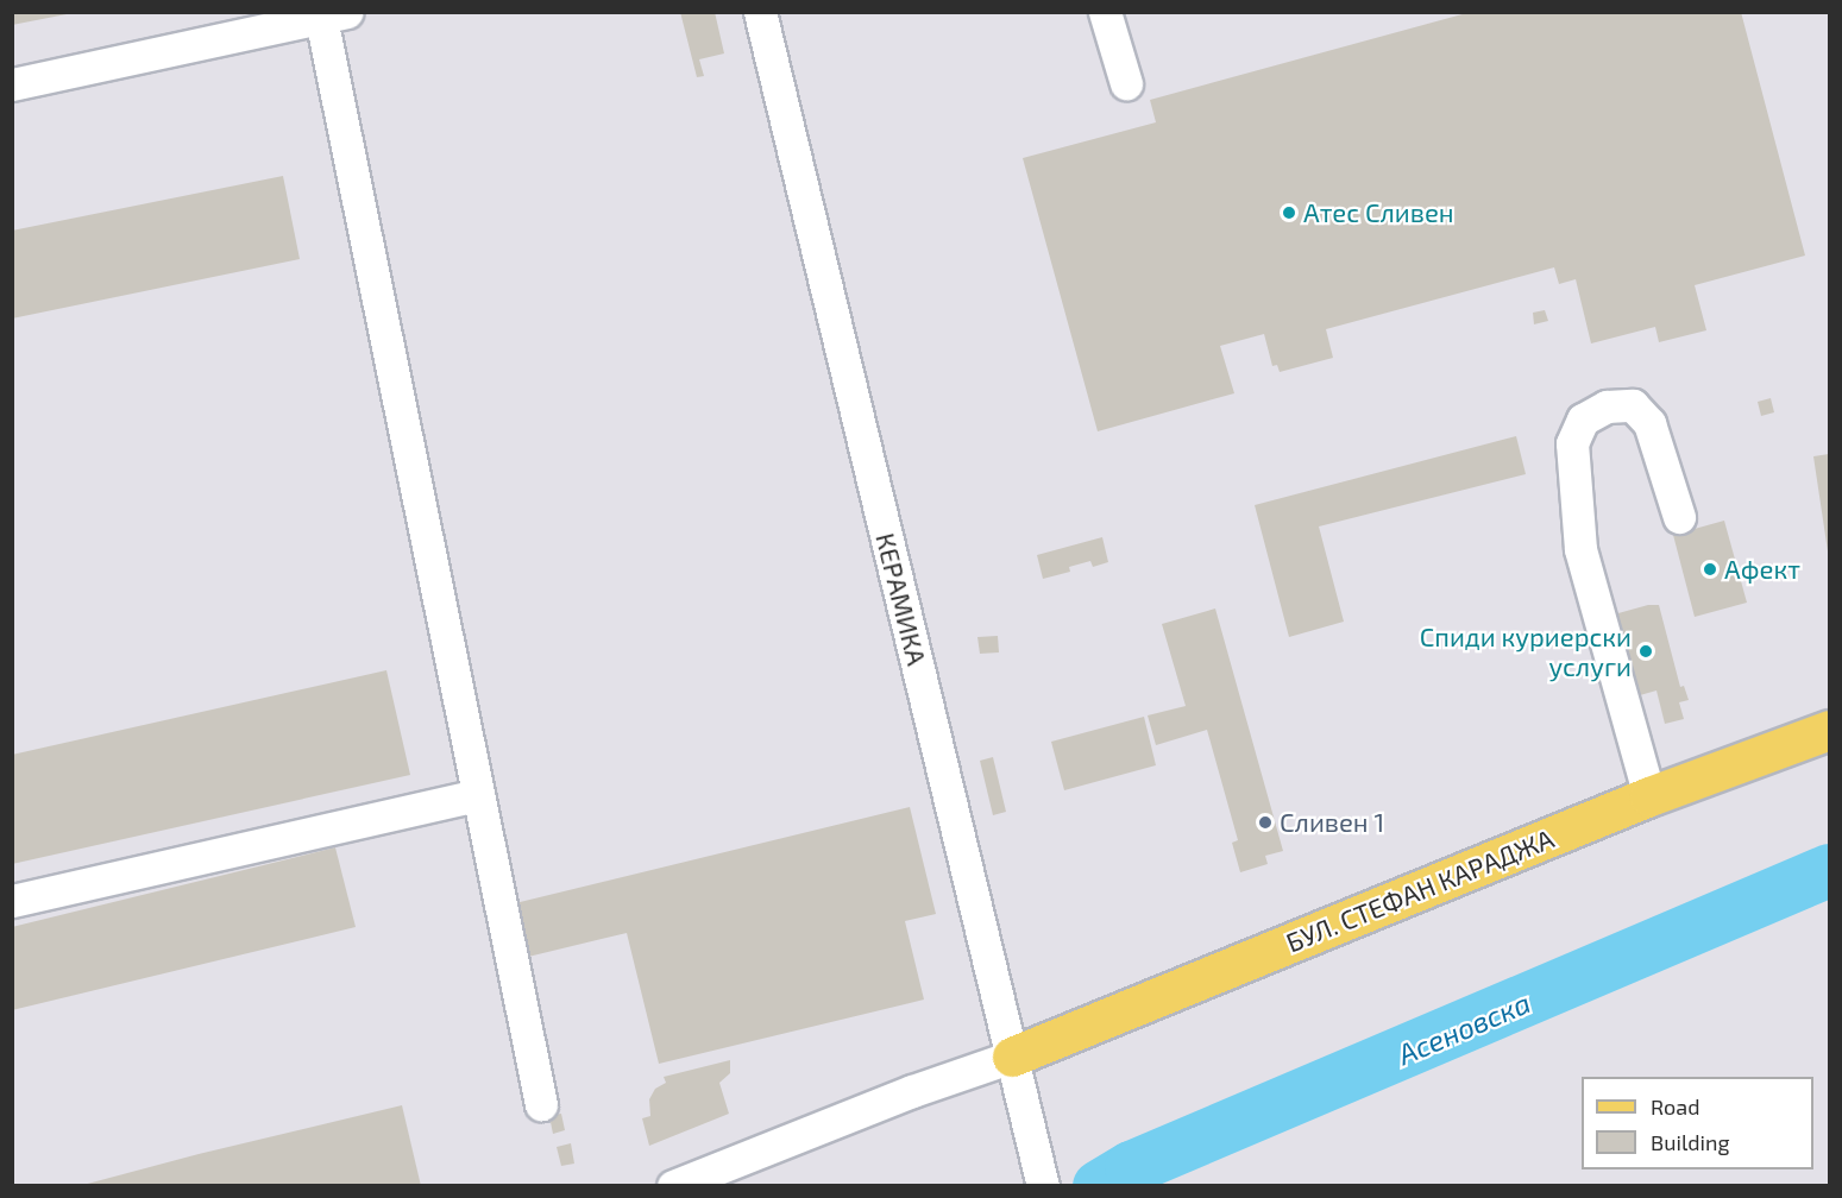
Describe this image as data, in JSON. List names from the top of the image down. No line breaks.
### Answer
{"streets":{"main road":["БУЛ. СТЕФАН КАРАДЖА"],"street":["КЕРАМИКА"]},"crossings":[["КЕРАМИКА","БУЛ. СТЕФАН КАРАДЖА"]],"water":["Асеновска"],"places":["Атес Сливен","Афект","Спиди куриерски услуги","Сливен 1"],"legend":["Road","Building"]}
